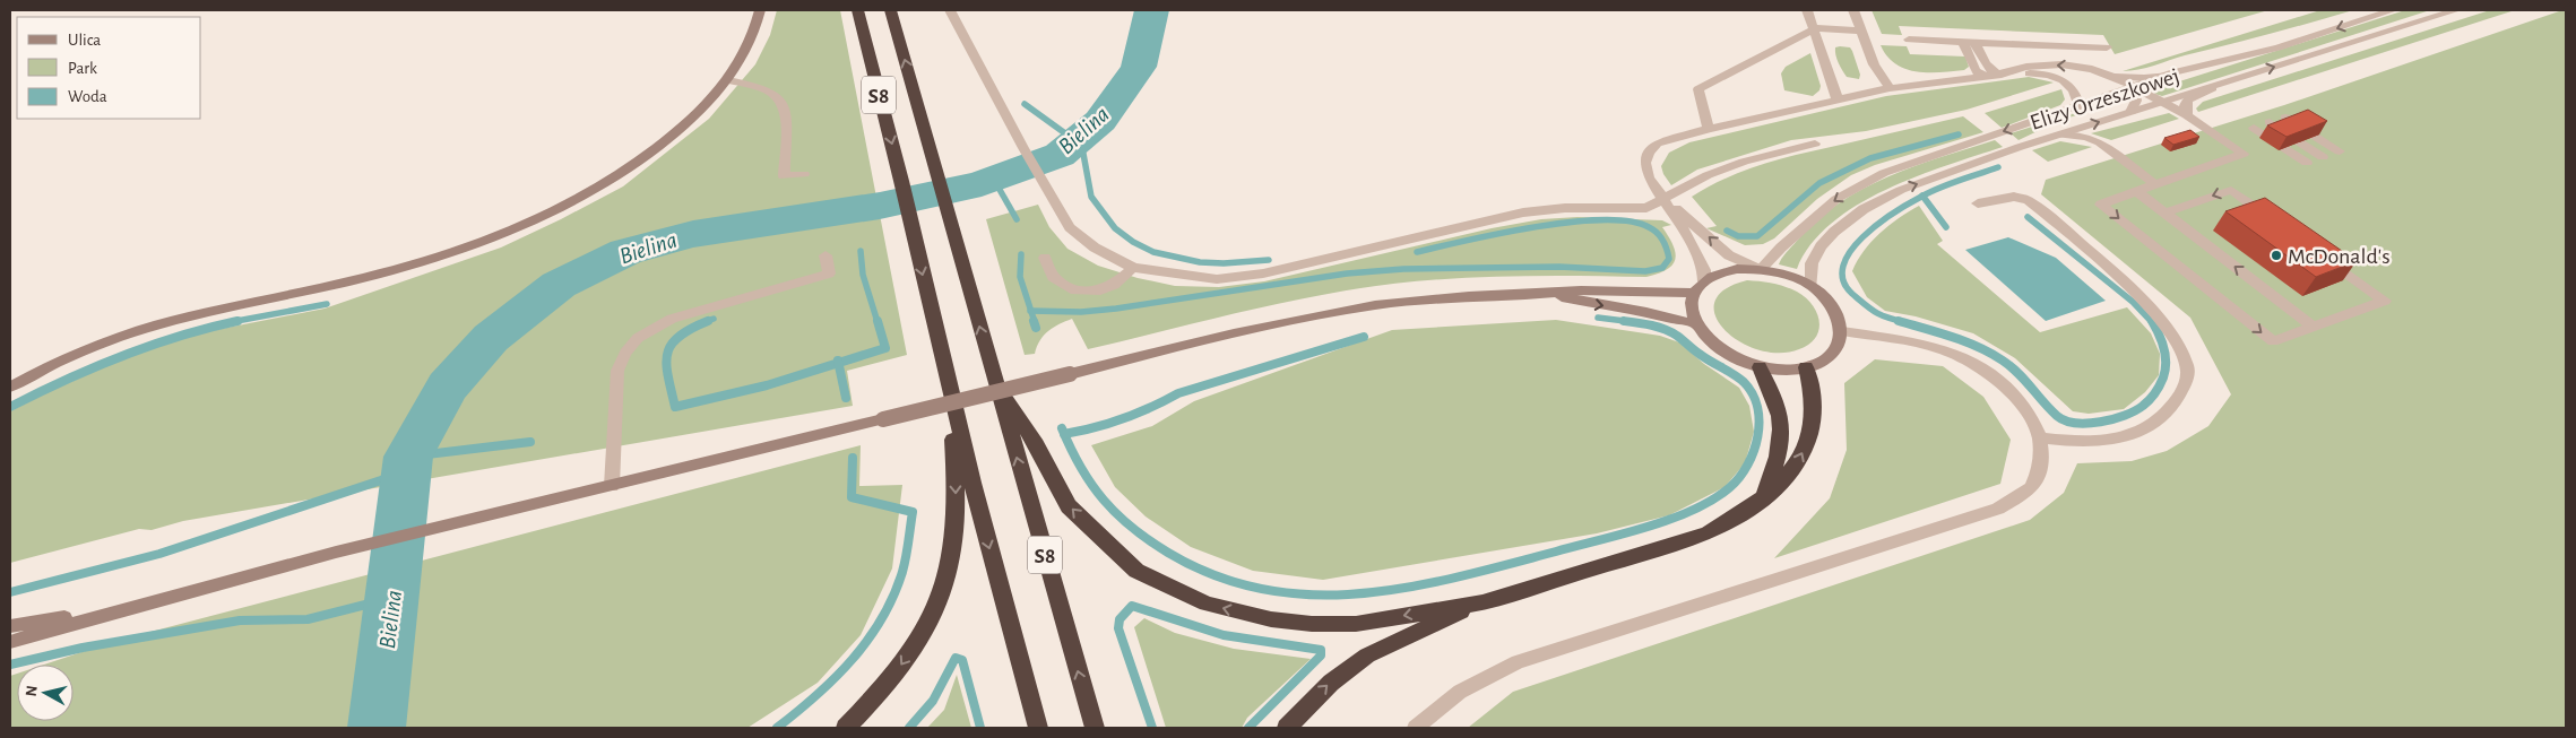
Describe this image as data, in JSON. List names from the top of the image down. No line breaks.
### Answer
{"streets":{"highway":["S8"],"street":["Elizy Orzeszkowej"]},"water":["Bielina"],"places":["McDonald's"],"legend":["Ulica","Park","Woda"],"north":"left"}
